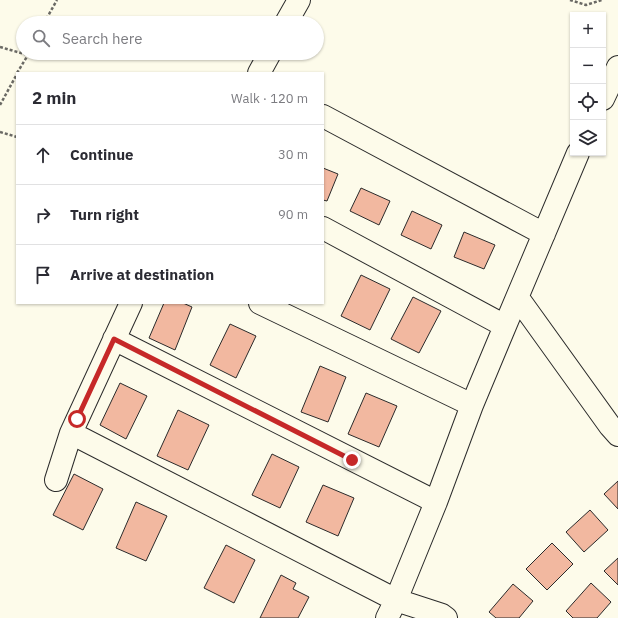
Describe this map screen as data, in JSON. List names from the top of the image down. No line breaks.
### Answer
{"page":{"map_buttons":["+","−"],"search":"Search here","heading":["2 min","Walk · 120 m"],"list":[["Continue","30 m"],["Turn right","90 m"],"Arrive at destination"]}}
